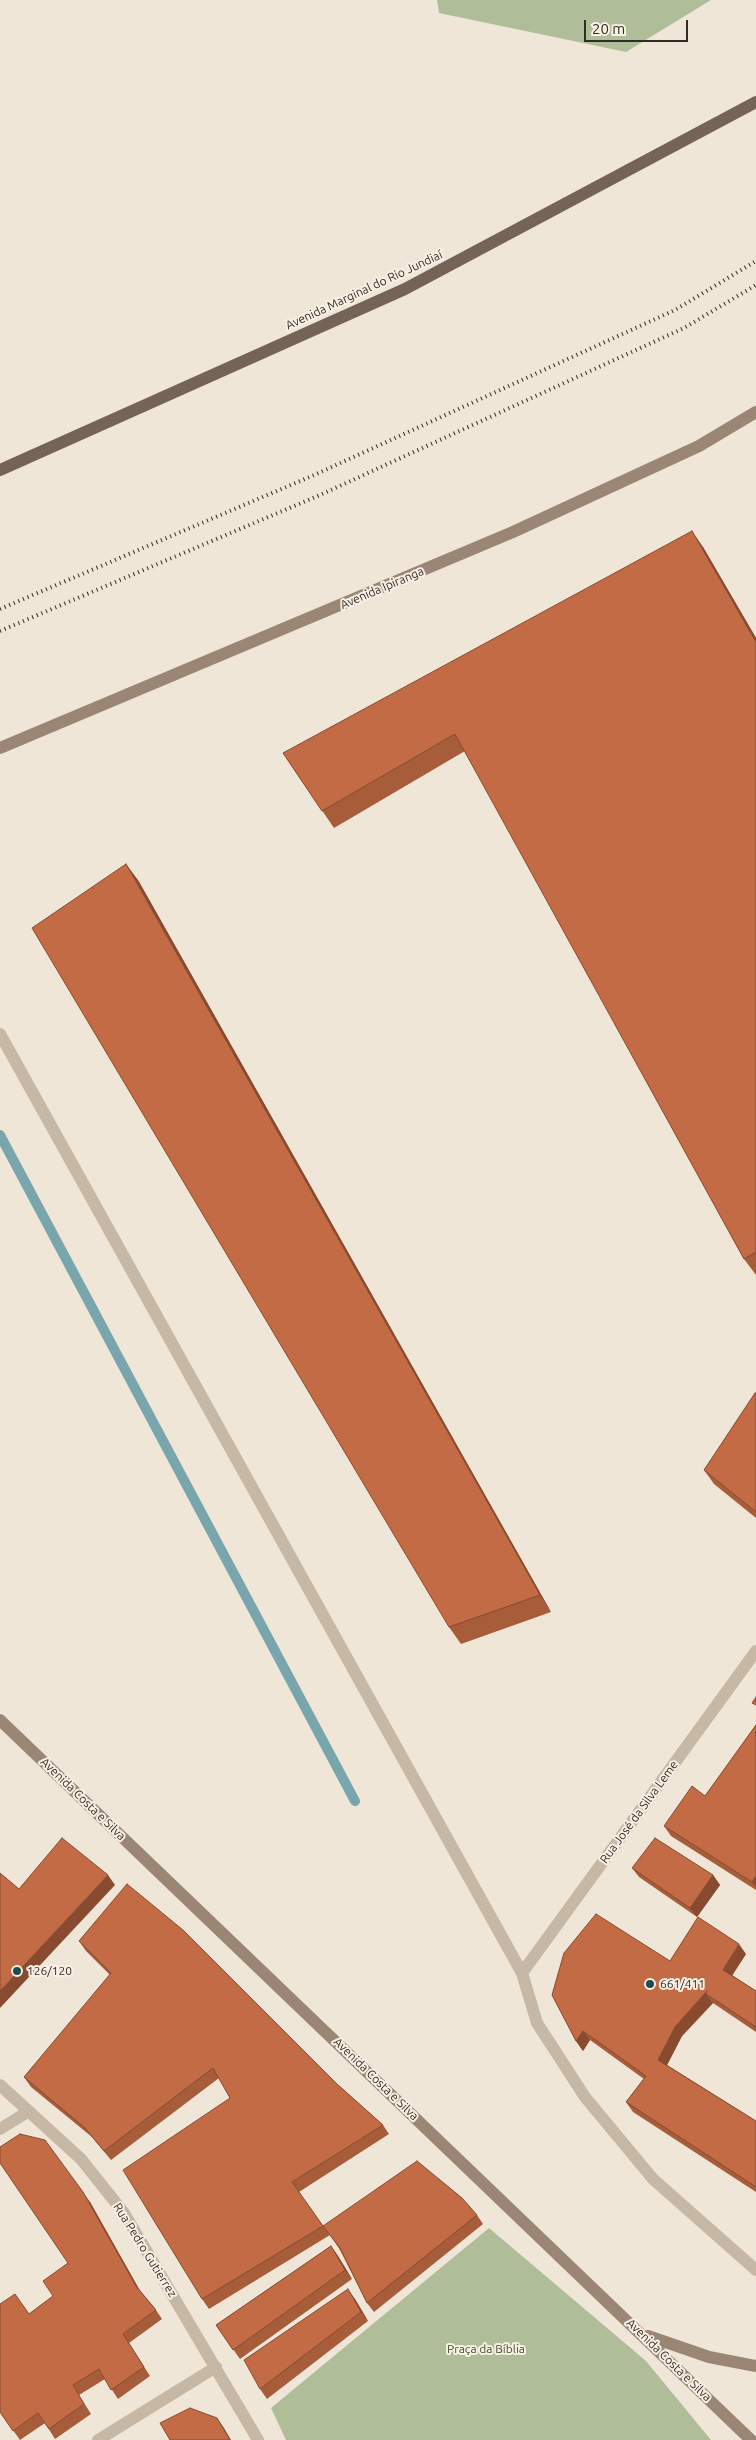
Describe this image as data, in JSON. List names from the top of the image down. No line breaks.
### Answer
{"streets":{"main road":["Avenida Marginal do Rio Jundiaí","Avenida Ipiranga","Avenida Costa e Silva"],"street":["Rua José da Silva Leme","Rua Pedro Gutierrez"]},"parks":["Praça da Bíblia"],"places":["126/120","661/411"],"scale_bar":"20 m"}
